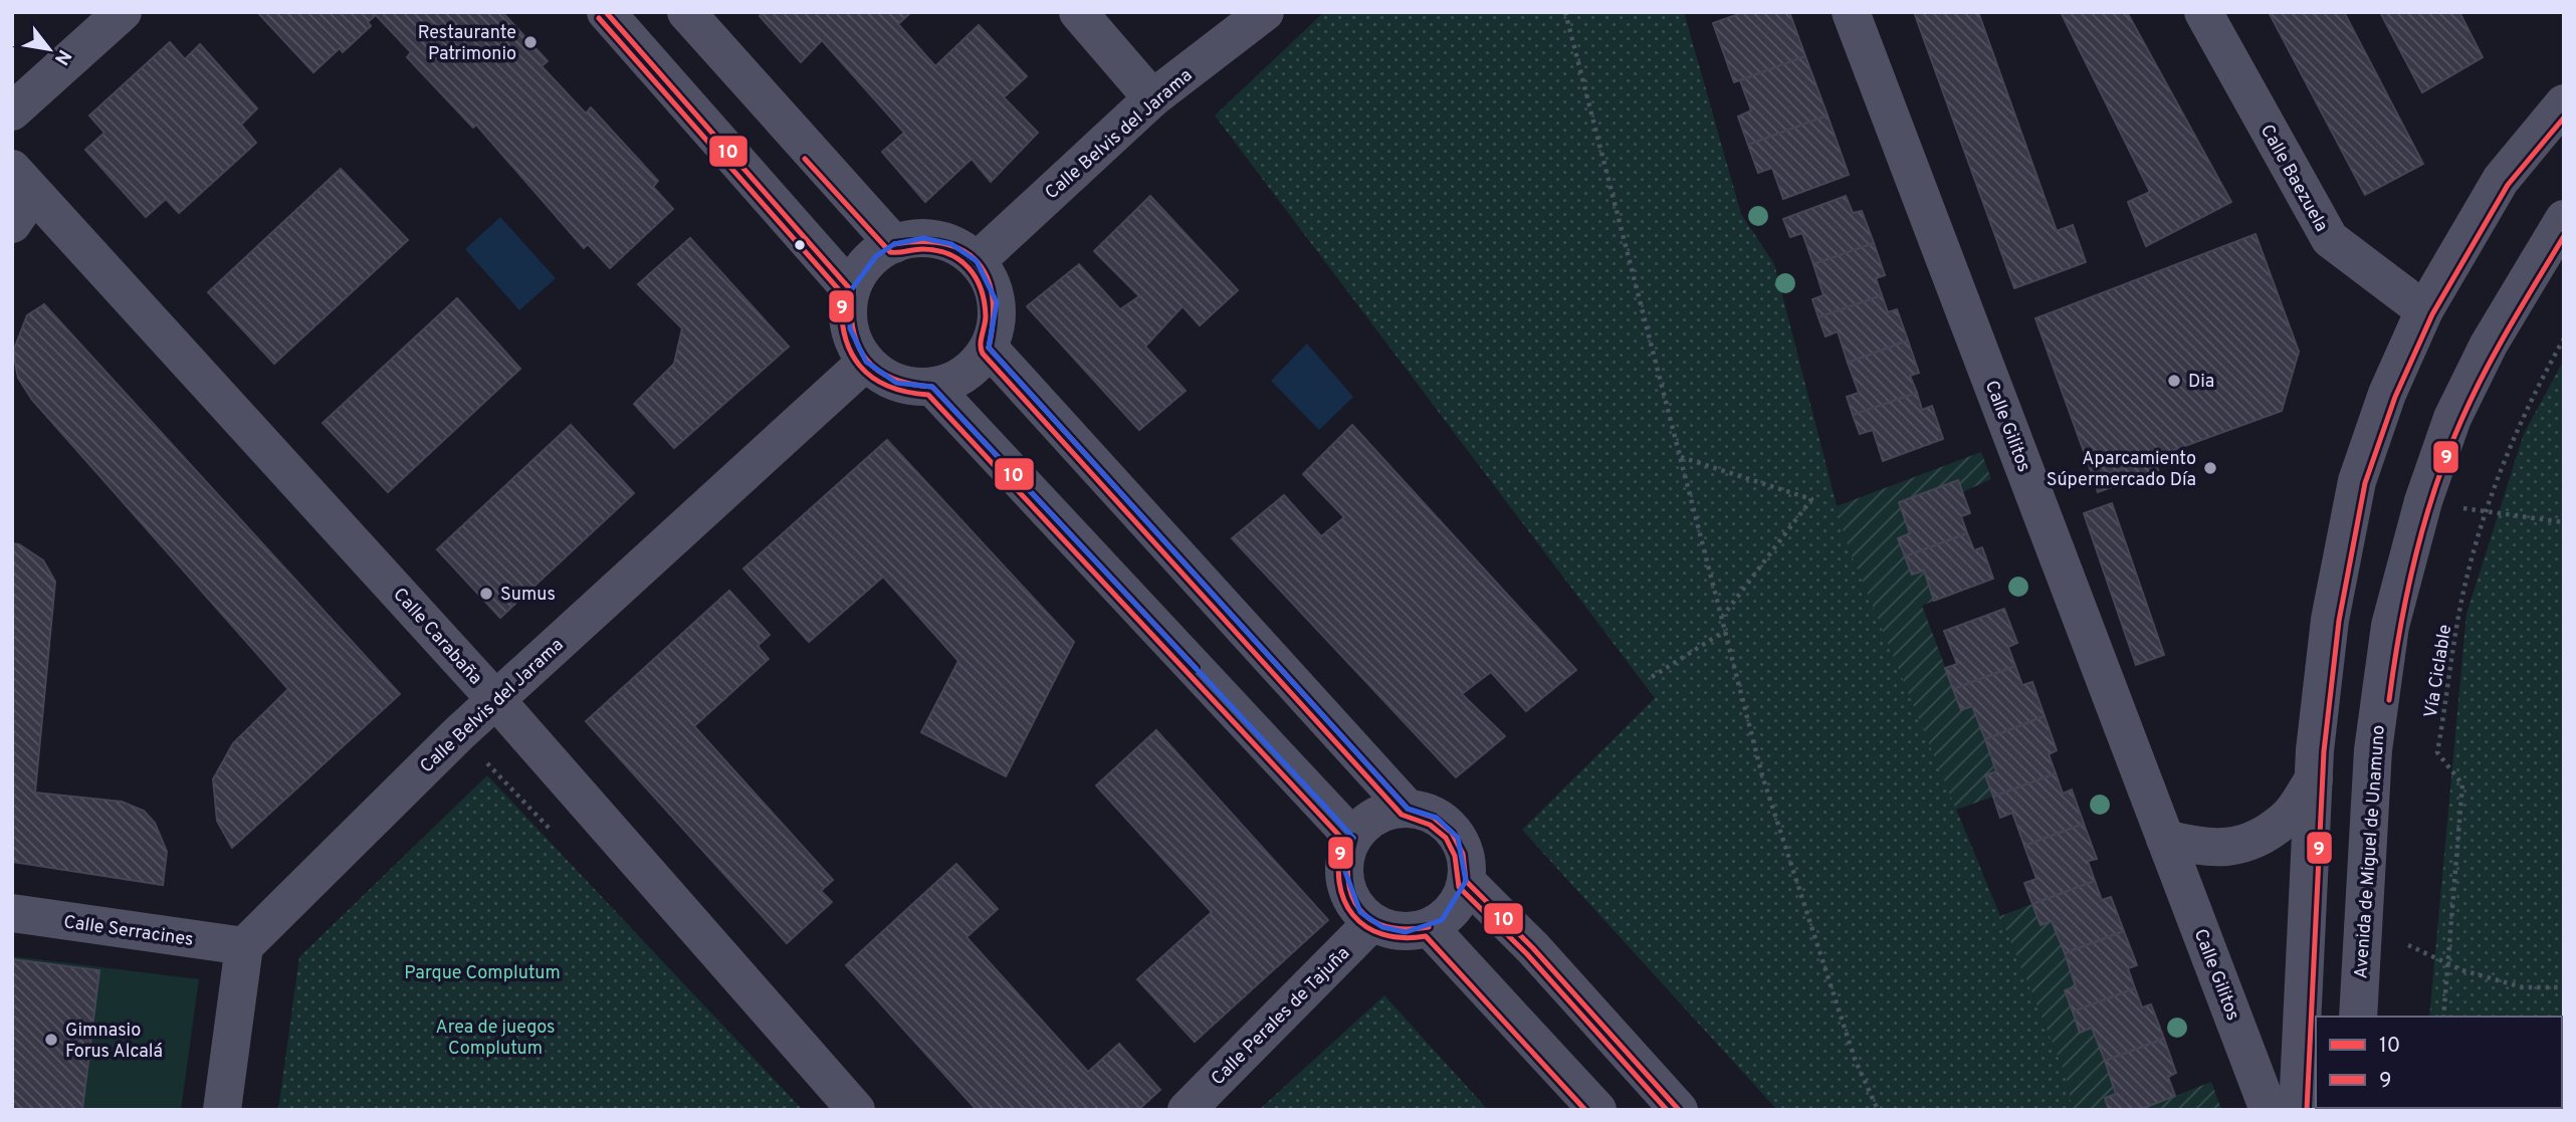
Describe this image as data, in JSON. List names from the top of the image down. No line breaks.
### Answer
{"streets":{"street":["Calle Belvis del Jarama","Calle Baezuela","Calle Gilitos","Calle Carabaña","Avenida de Miguel de Unamuno","Calle Serracines","Calle Perales de Tajuña"],"path":["Vía Ciclable"]},"crossings":[["Calle Belvis del Jarama","Calle Carabaña"],["Calle Belvis del Jarama","Calle Serracines"]],"parks":["Parque Complutum","Area de juegos Complutum"],"places":["Restaurante Patrimonio","Dia","Aparcamiento Súpermercado Día","Sumus","Gimnasio Forus Alcalá"],"lines":["transit line 10","transit line 9"],"legend":["10","9"],"north":"bottom right"}
